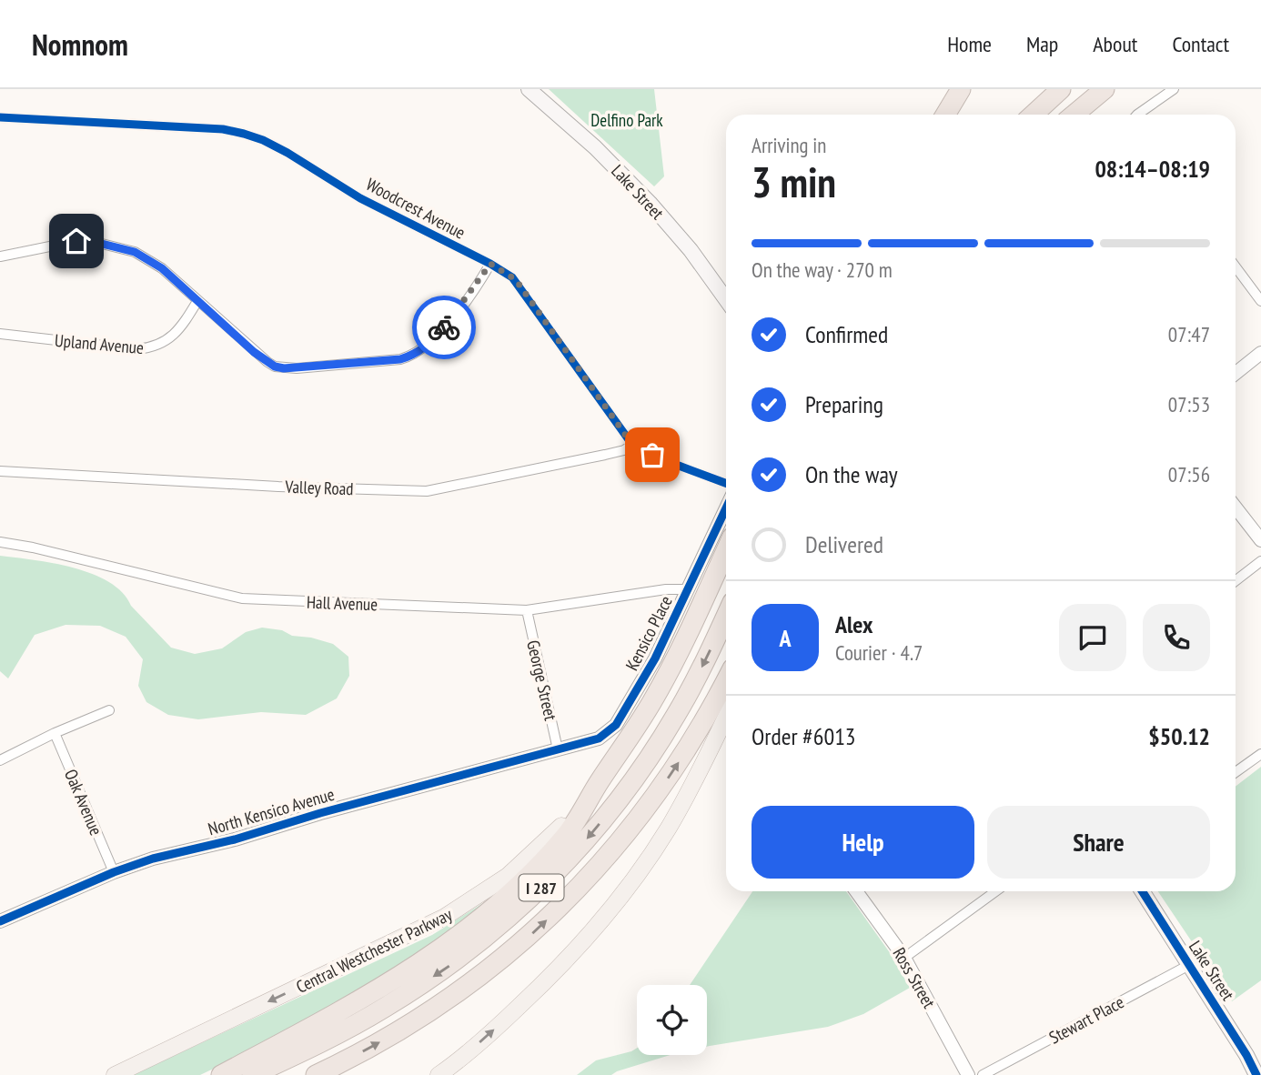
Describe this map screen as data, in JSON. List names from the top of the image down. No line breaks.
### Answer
{"streets":{"highway":["I 287"],"main road":["Lake Street","Central Westchester Parkway"],"street":["Woodcrest Avenue","Upland Avenue","Valley Road","Hall Avenue","Kensico Place","George Street","Oak Avenue","North Kensico Avenue","Ross Street","Stewart Place"]},"crossings":[["Lake Street","Stewart Place"],["Woodcrest Avenue","Valley Road"],["Hall Avenue","Kensico Place"],["Hall Avenue","George Street"],["Kensico Place","George Street"],["Kensico Place","North Kensico Avenue"],["George Street","North Kensico Avenue"],["Oak Avenue","North Kensico Avenue"]],"parks":["Delfino Park"],"page":{"header":"Nomnom","nav":["Home","Map","About","Contact"],"heading":["3 min","Arriving in","08:14–08:19"],"panel":["Alex","Courier · 4.7","Order #6013","$50.12"],"bar":"On the way · 270 m","list":[["Confirmed","07:47"],["Preparing","07:53"],["On the way","07:56"],"Delivered"],"round":"A","buttons":["Help","Share"]}}
